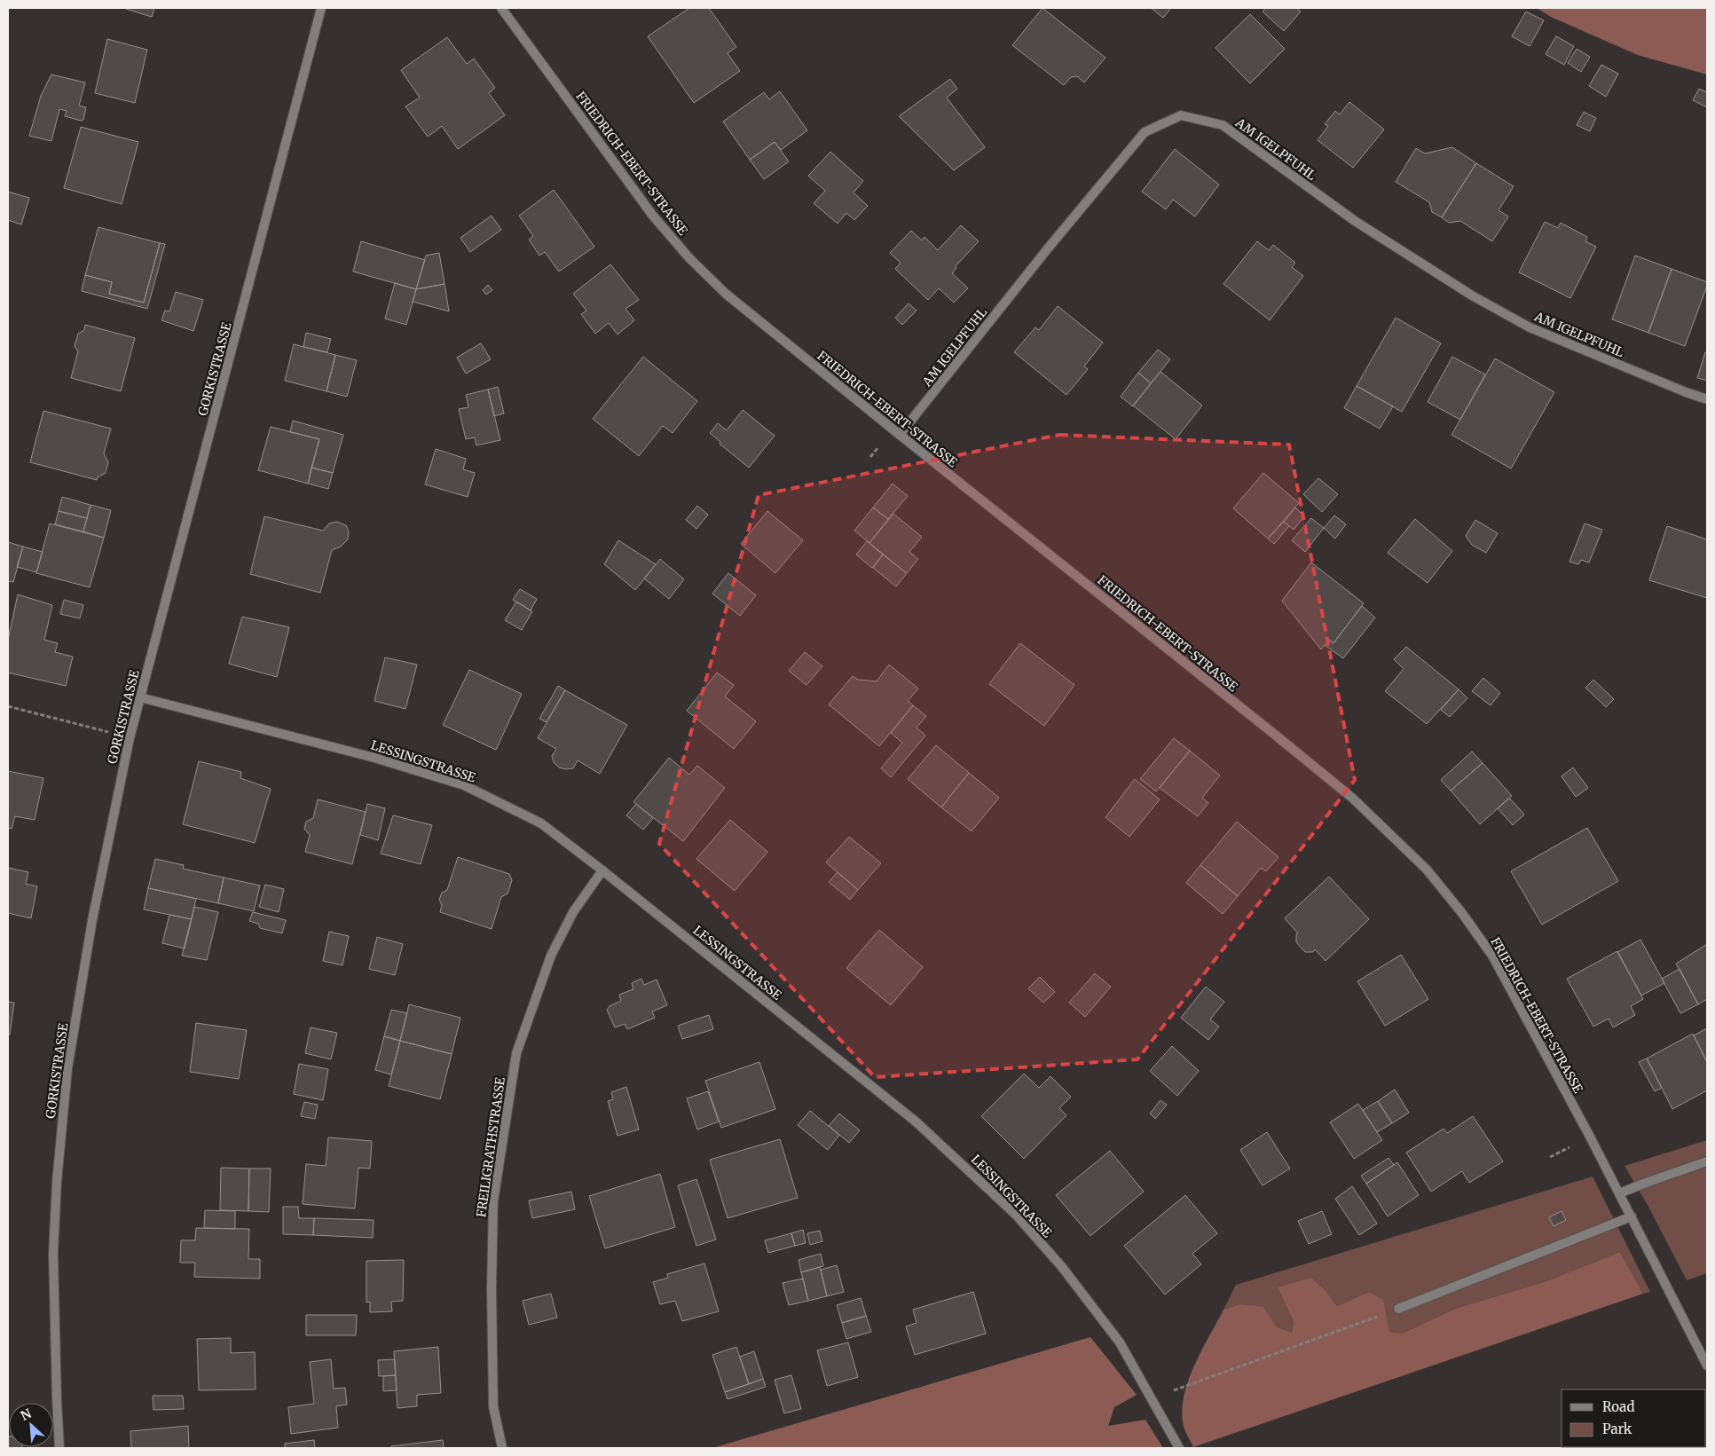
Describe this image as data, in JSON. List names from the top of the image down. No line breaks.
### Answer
{"streets":{"street":["AM IGELPFUHL","FRIEDRICH-EBERT-STRASSE","GORKISTRASSE","LESSINGSTRASSE","FREILIGRATHSTRASSE"]},"crossings":[["AM IGELPFUHL","FRIEDRICH-EBERT-STRASSE"],["GORKISTRASSE","LESSINGSTRASSE"],["LESSINGSTRASSE","FREILIGRATHSTRASSE"]],"legend":["Road","Park"],"north":"top left"}
